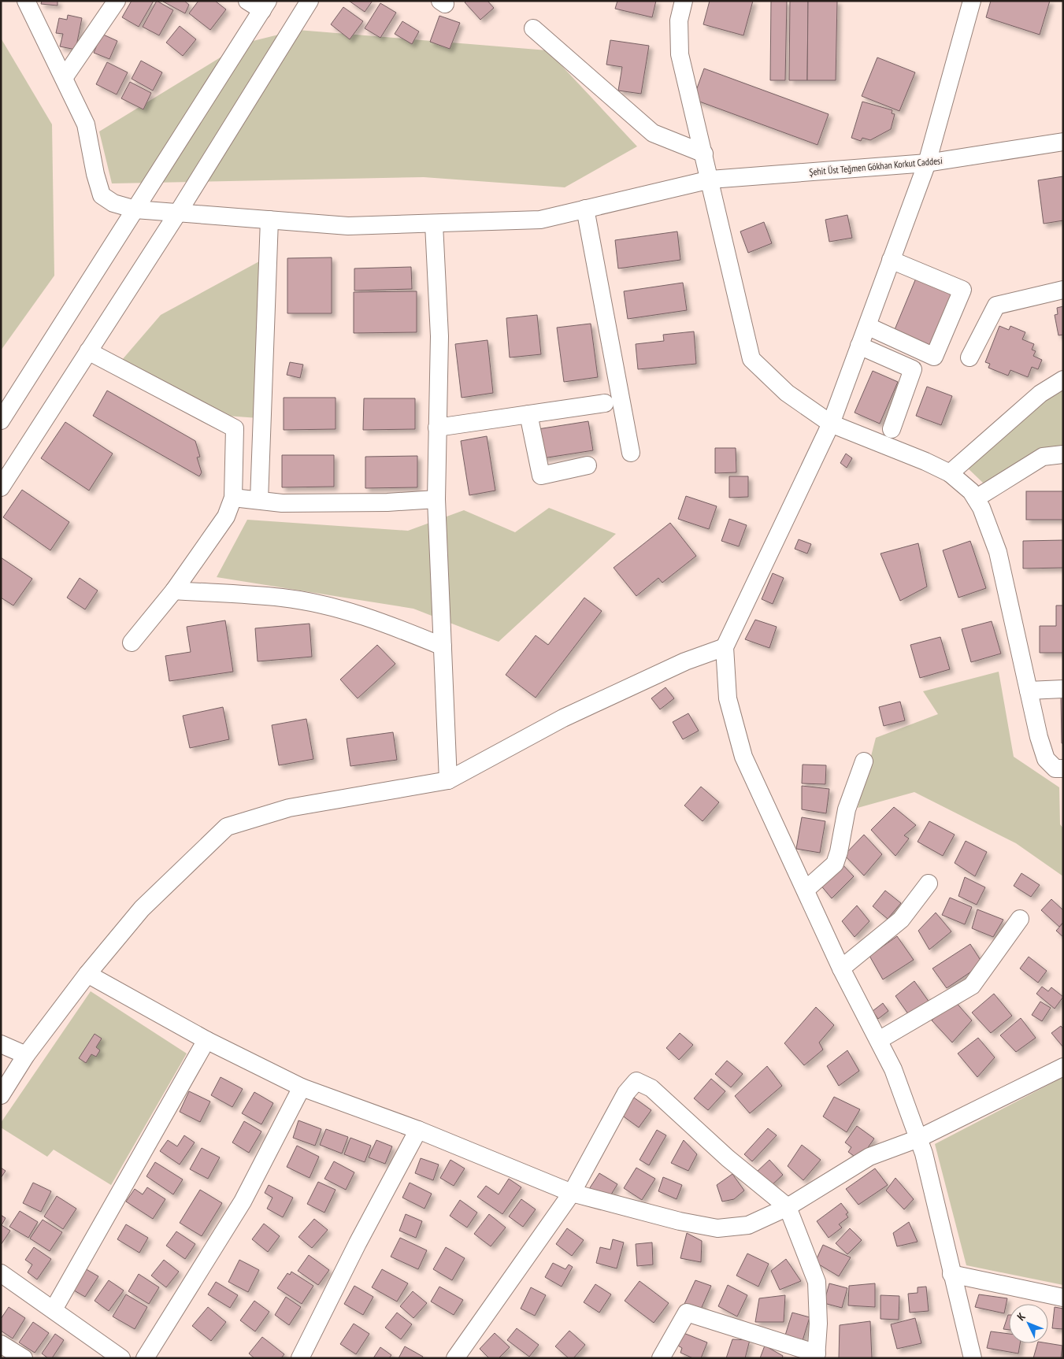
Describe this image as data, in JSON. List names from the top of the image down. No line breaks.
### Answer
{"streets":{"street":["Şehit Üst Teğmen Gökhan Korkut Caddesi"]},"north":"top left"}
